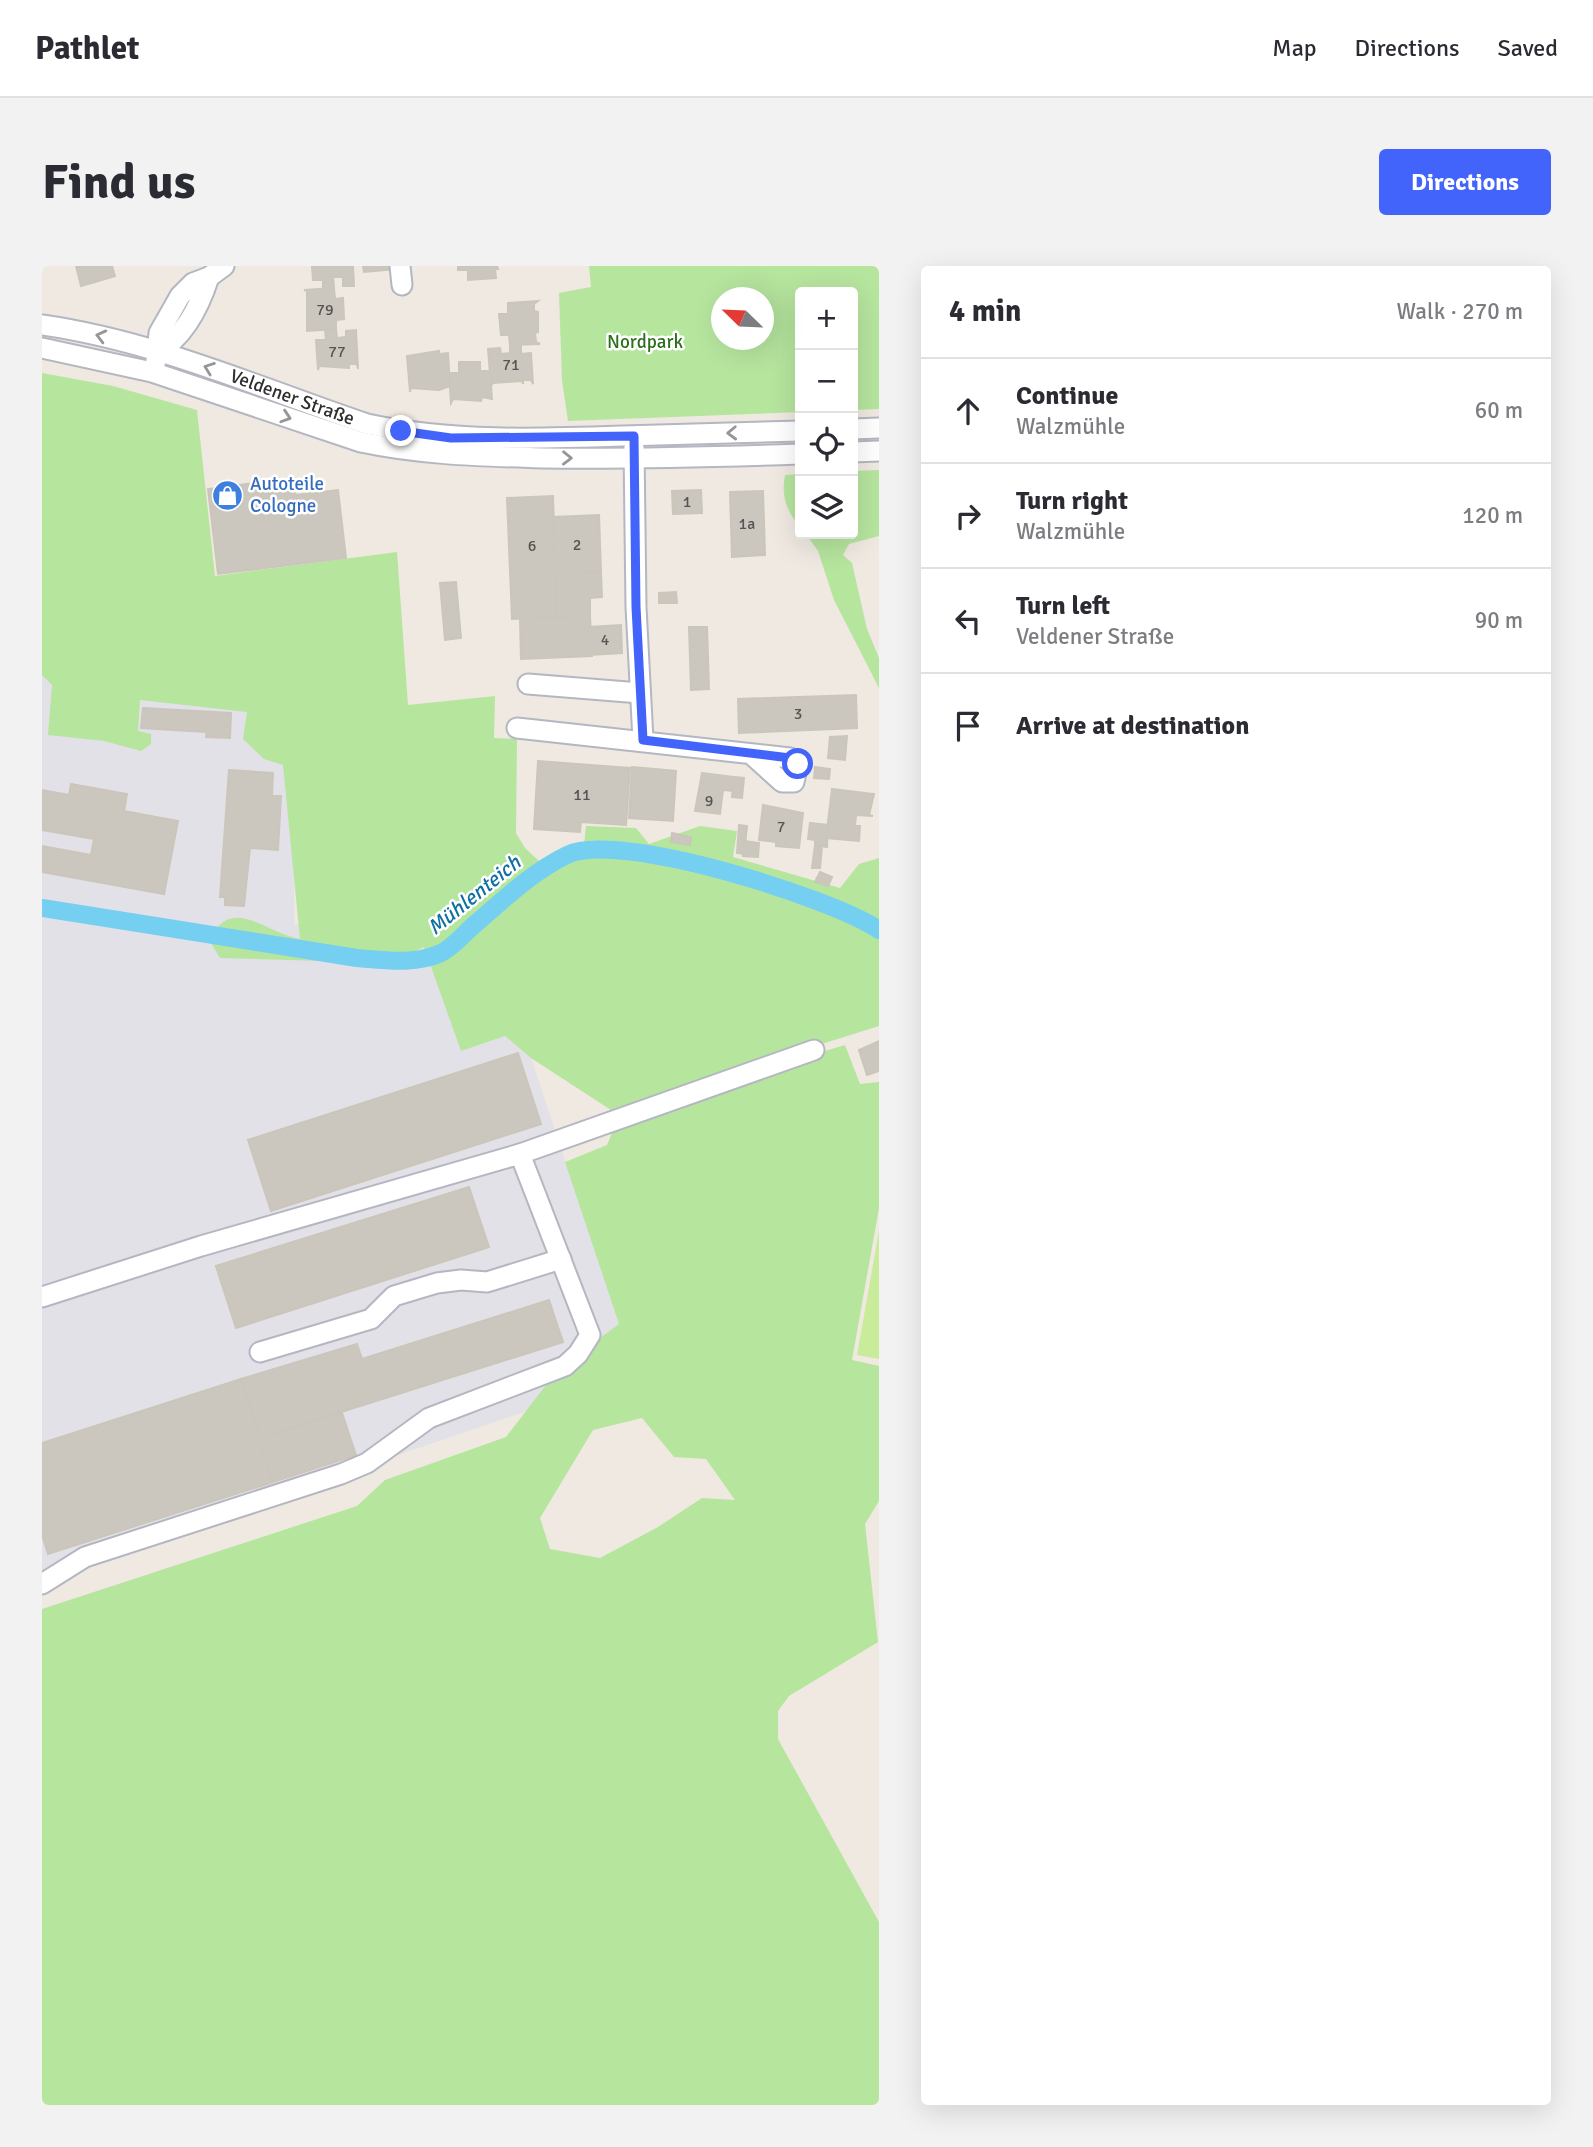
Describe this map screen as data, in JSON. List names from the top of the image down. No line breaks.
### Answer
{"streets":{"street":["Veldener Straße"]},"water":["Mühlenteich"],"parks":["Nordpark"],"places":{"shop":["Autoteile Cologne"]},"house_numbers":["79","77","71","1","1a","2","6","4","3","11","9","7"],"north":"top left","page":{"header":"Pathlet","nav":["Map","Directions","Saved"],"buttons":"Directions","title":"Find us","heading":["4 min","Walk · 270 m"],"map_buttons":["+","−"],"list":[["Continue","Walzmühle","60 m"],["Turn right","Walzmühle","120 m"],["Turn left","Veldener Straße","90 m"],"Arrive at destination"]}}
